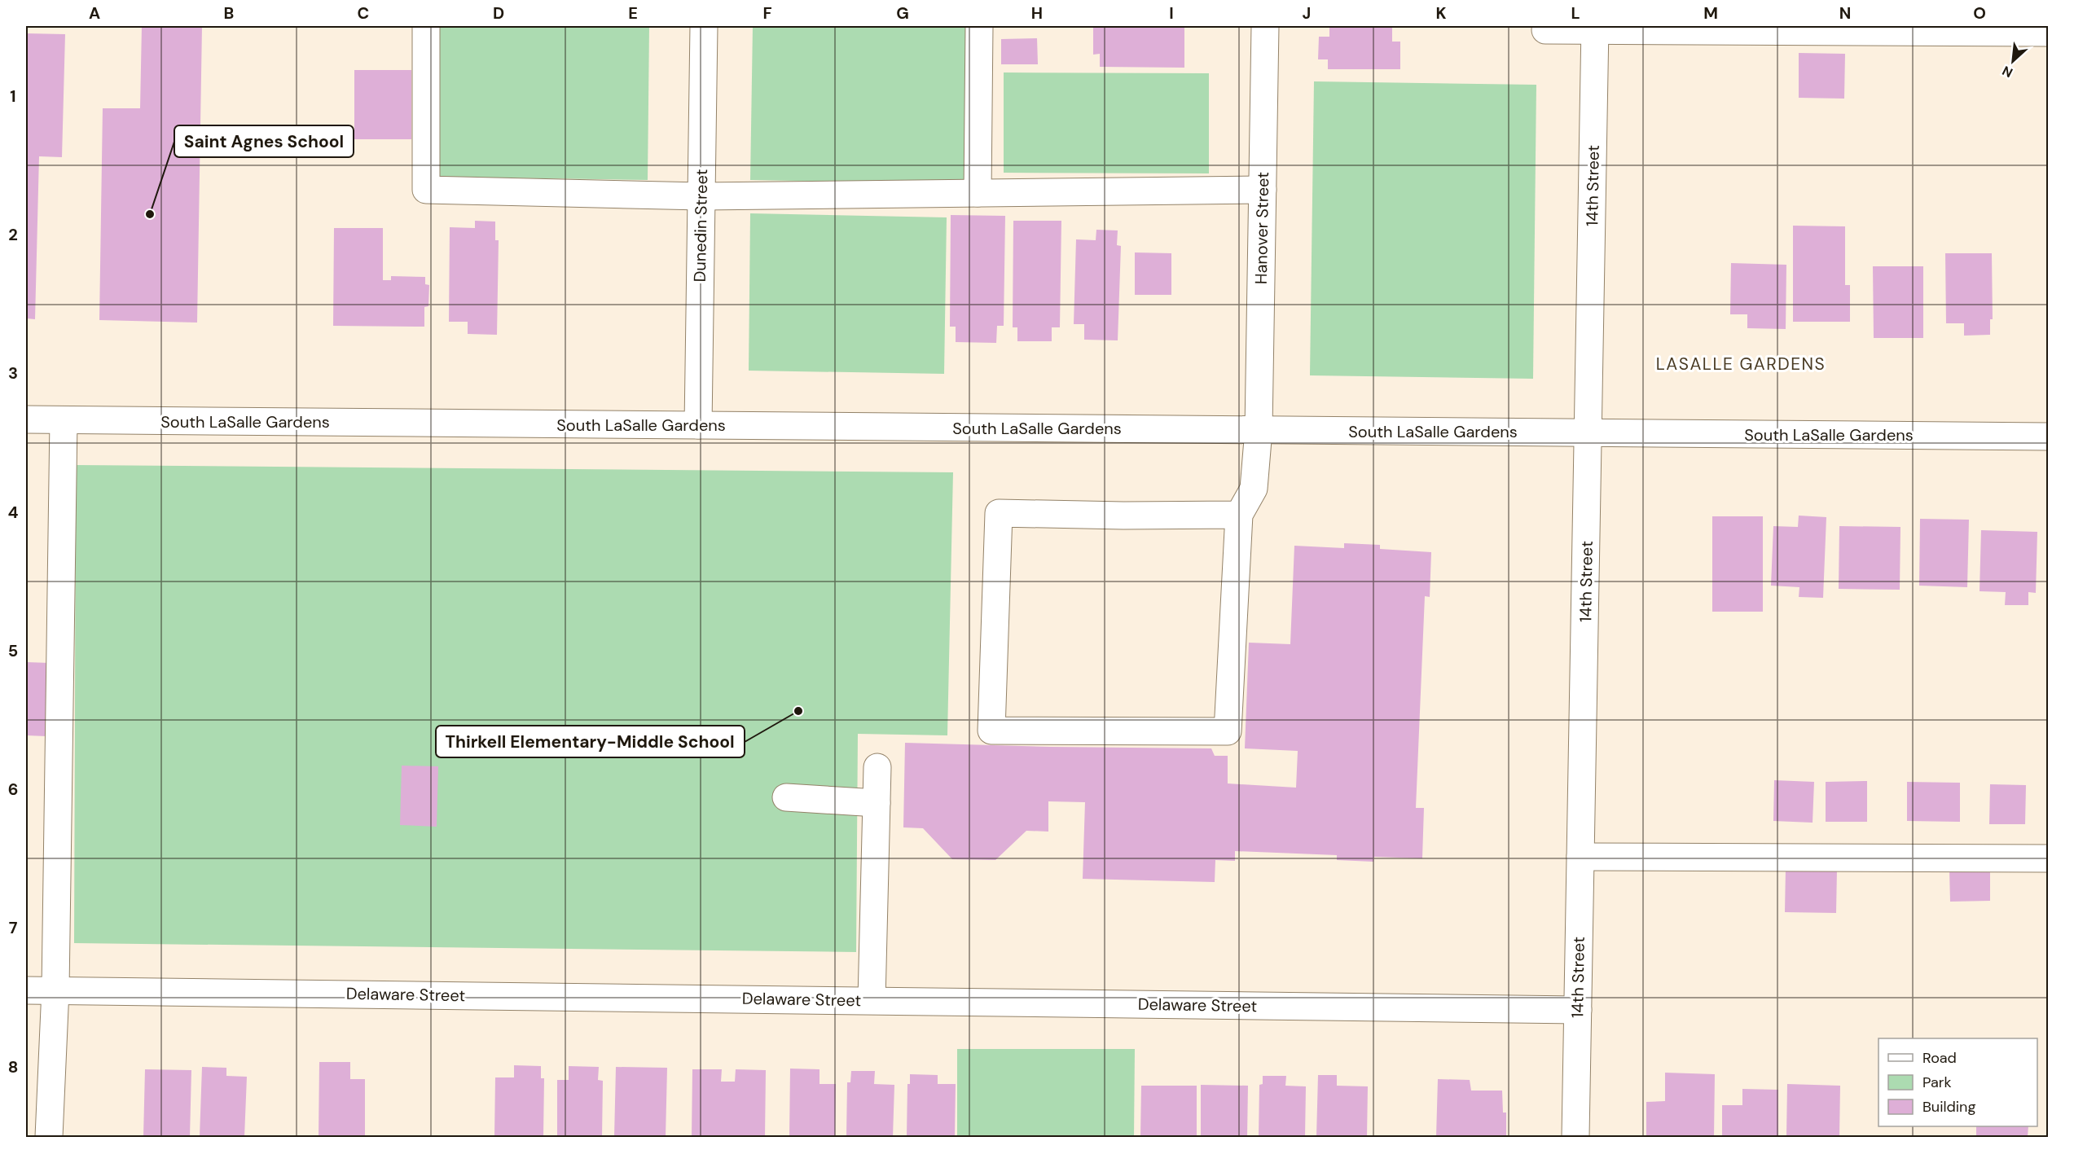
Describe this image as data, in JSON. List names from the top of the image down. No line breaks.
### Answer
{"streets":{"street":["14th Street","Dunedin Street","Hanover Street","South LaSalle Gardens","Delaware Street"]},"crossings":[["14th Street","South LaSalle Gardens"],["14th Street","Delaware Street"],["Dunedin Street","South LaSalle Gardens"],["Hanover Street","South LaSalle Gardens"]],"districts":["LASALLE GARDENS"],"places":["Saint Agnes School","Thirkell Elementary-Middle School"],"legend":["Road","Park","Building"],"north":"bottom left","grid":{"columns":["A","B","C","D","E","F","G","H","I","J","K","L","M","N","O"],"rows":["1","2","3","4","5","6","7","8"]}}
